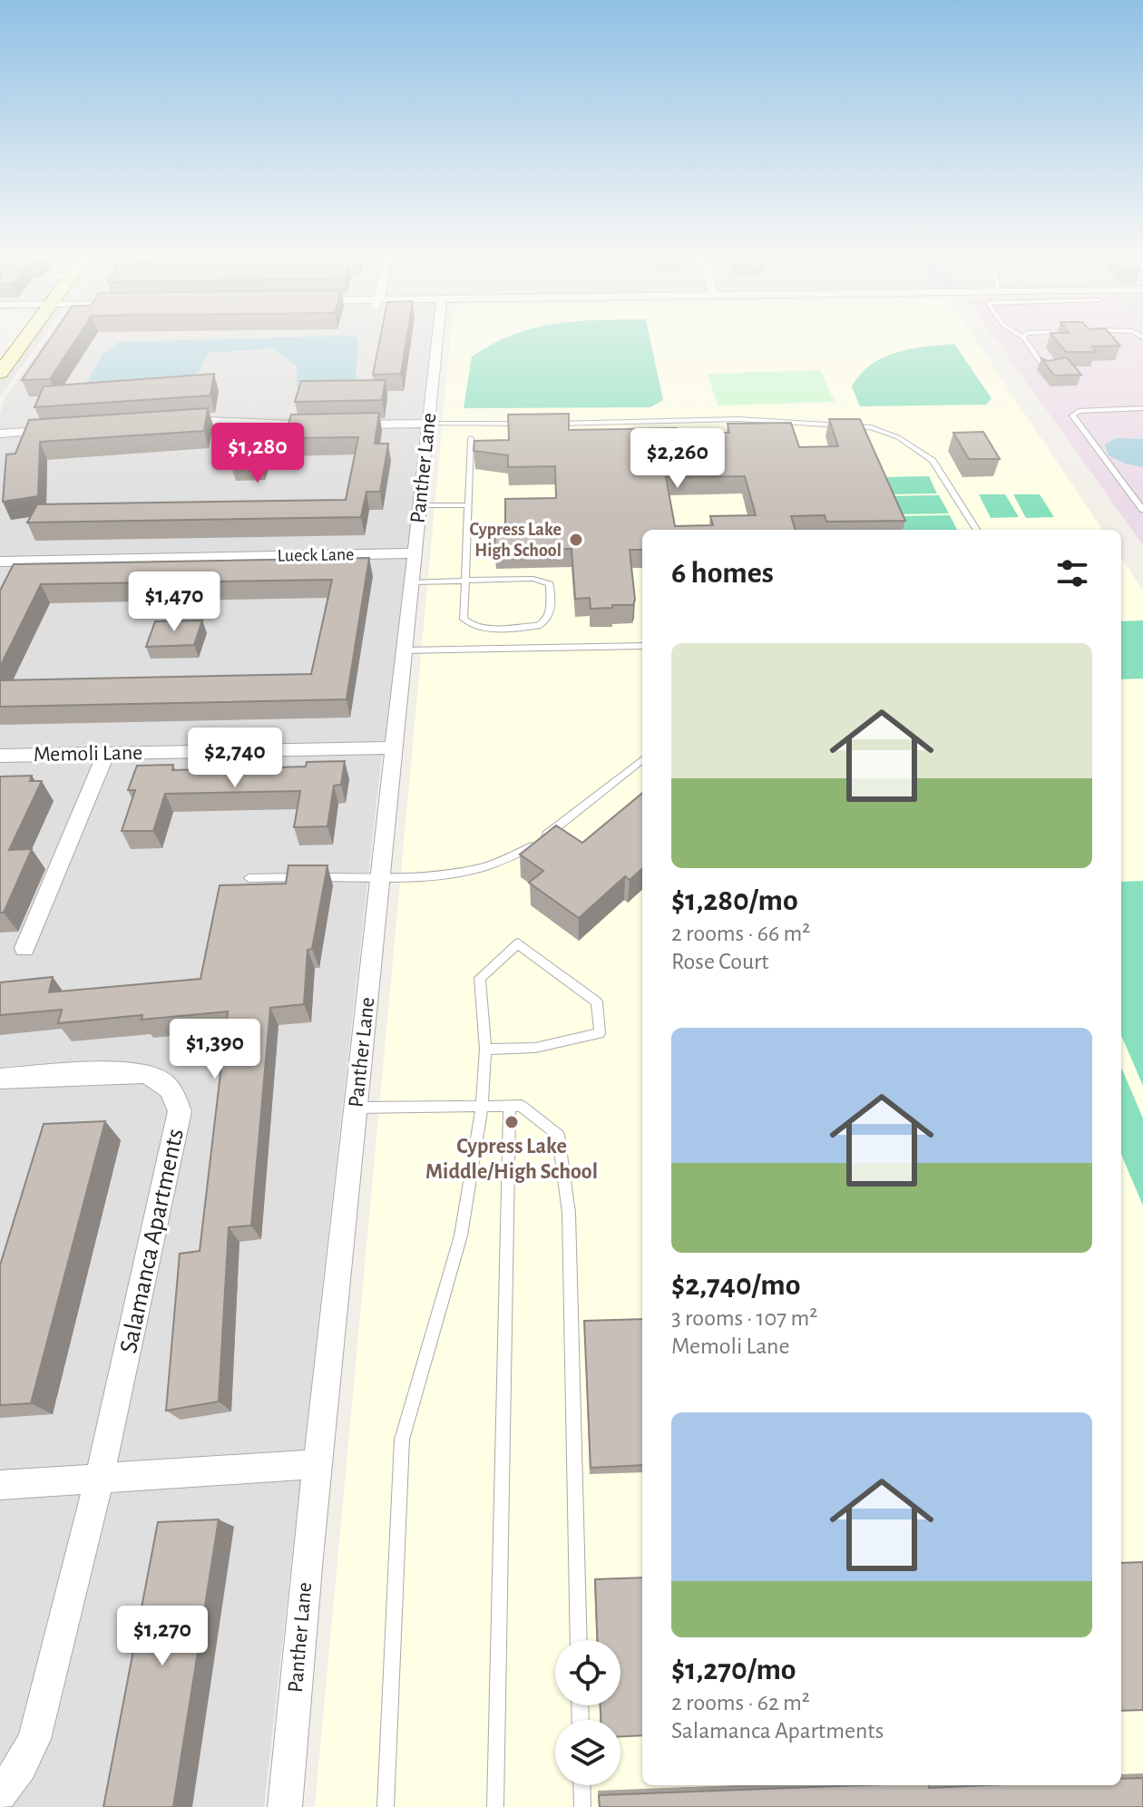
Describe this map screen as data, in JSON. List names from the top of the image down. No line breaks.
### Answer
{"streets":{"street":["Panther Lane","Lueck Lane","Memoli Lane","Salamanca Apartments"]},"crossings":[["Panther Lane","Lueck Lane"],["Panther Lane","Memoli Lane"]],"places":["Cypress Lake High School","Cypress Lake Middle/High School"],"page":{"price":["$1,280","$2,260","$1,470","$2,740","$1,390","$1,270"],"heading":"6 homes","list":[{"name":"$1,280/mo","note":"2 rooms · 66 m² · Rose Court"},{"name":"$2,740/mo","note":"3 rooms · 107 m² · Memoli Lane"},{"name":"$1,270/mo","note":"2 rooms · 62 m² · Salamanca Apartments"}]}}
